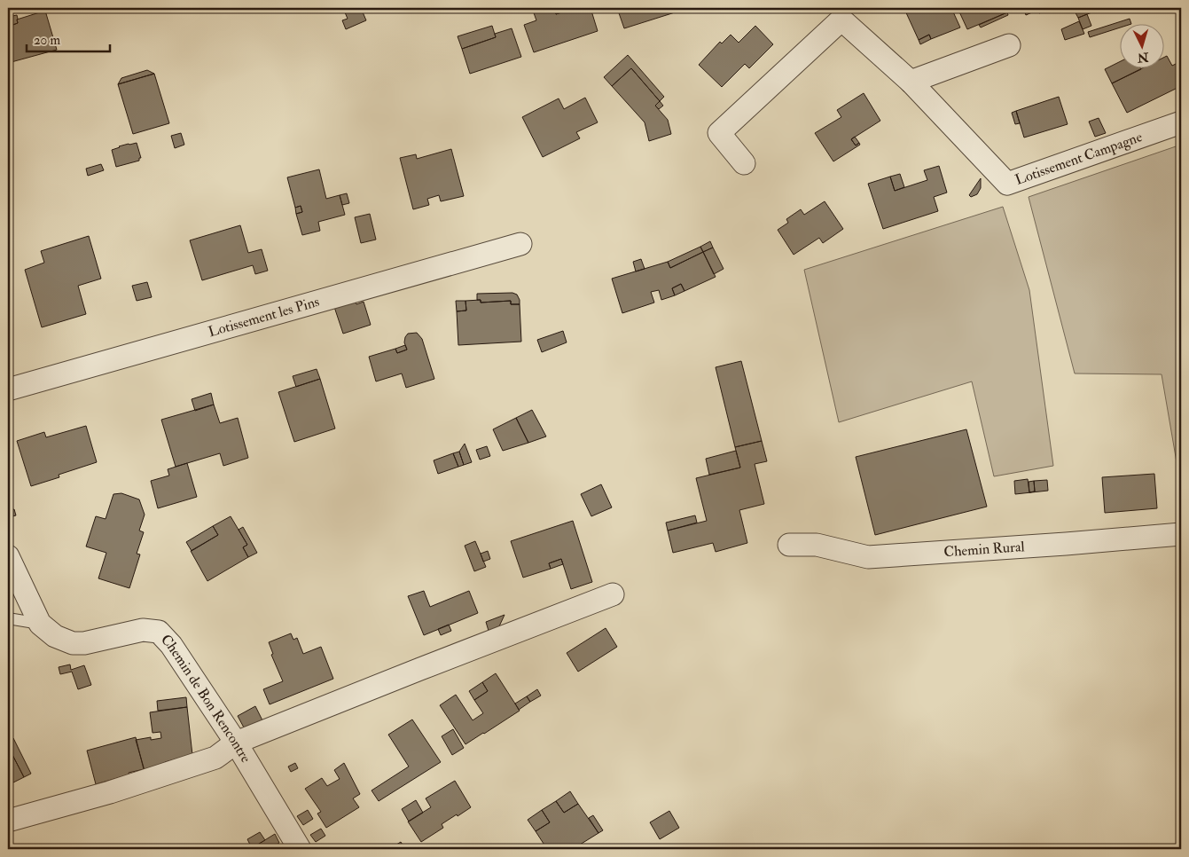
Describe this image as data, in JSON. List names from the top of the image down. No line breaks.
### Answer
{"streets":{"street":["Lotissement Campagne","Lotissement les Pins","Chemin Rural","Chemin de Bon Rencontre"]},"scale_bar":"20 m","north":"bottom"}
